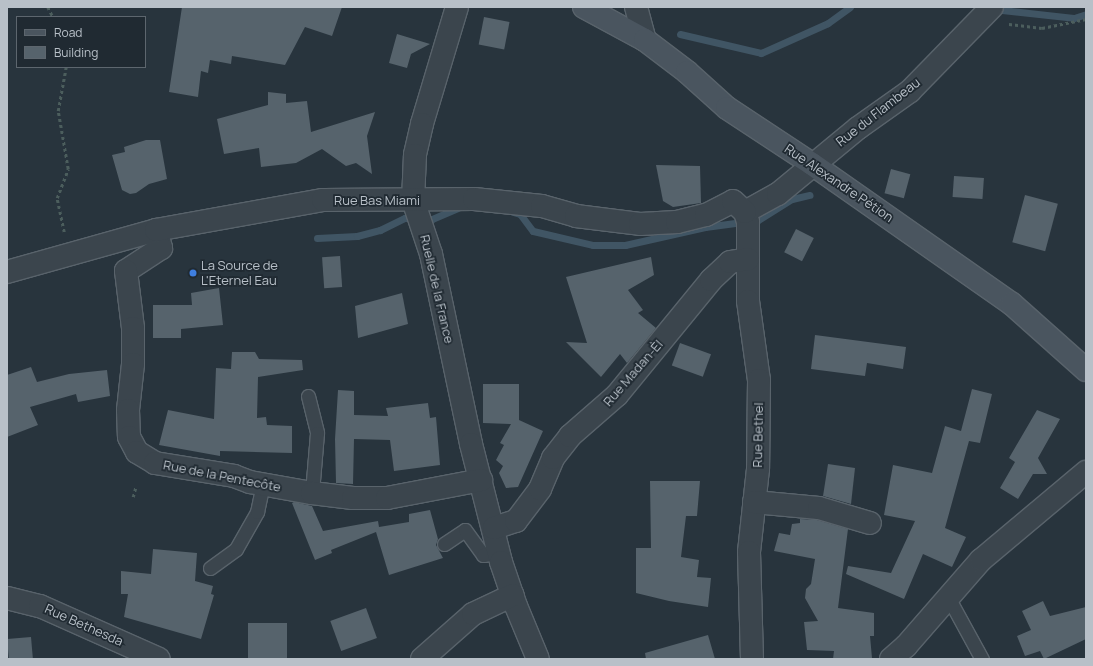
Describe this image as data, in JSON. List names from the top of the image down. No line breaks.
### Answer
{"streets":{"street":["Rue du Flambeau","Rue Alexandre Pétion","Rue Bas Miami","Ruelle de la France","Rue Madan-Èl","Rue Bethel","Rue de la Pentecôte","Rue Bethesda"]},"crossings":[["Rue du Flambeau","Rue Alexandre Pétion"],["Rue du Flambeau","Rue Bas Miami"],["Rue du Flambeau","Rue Bethel"],["Rue Bas Miami","Ruelle de la France"],["Rue Bas Miami","Rue Bethel"],["Rue Bas Miami","Rue de la Pentecôte"],["Ruelle de la France","Rue Madan-Èl"],["Ruelle de la France","Rue de la Pentecôte"],["Rue Madan-Èl","Rue Bethel"]],"places":["La Source de L'Eternel Eau"],"legend":["Road","Building"]}
